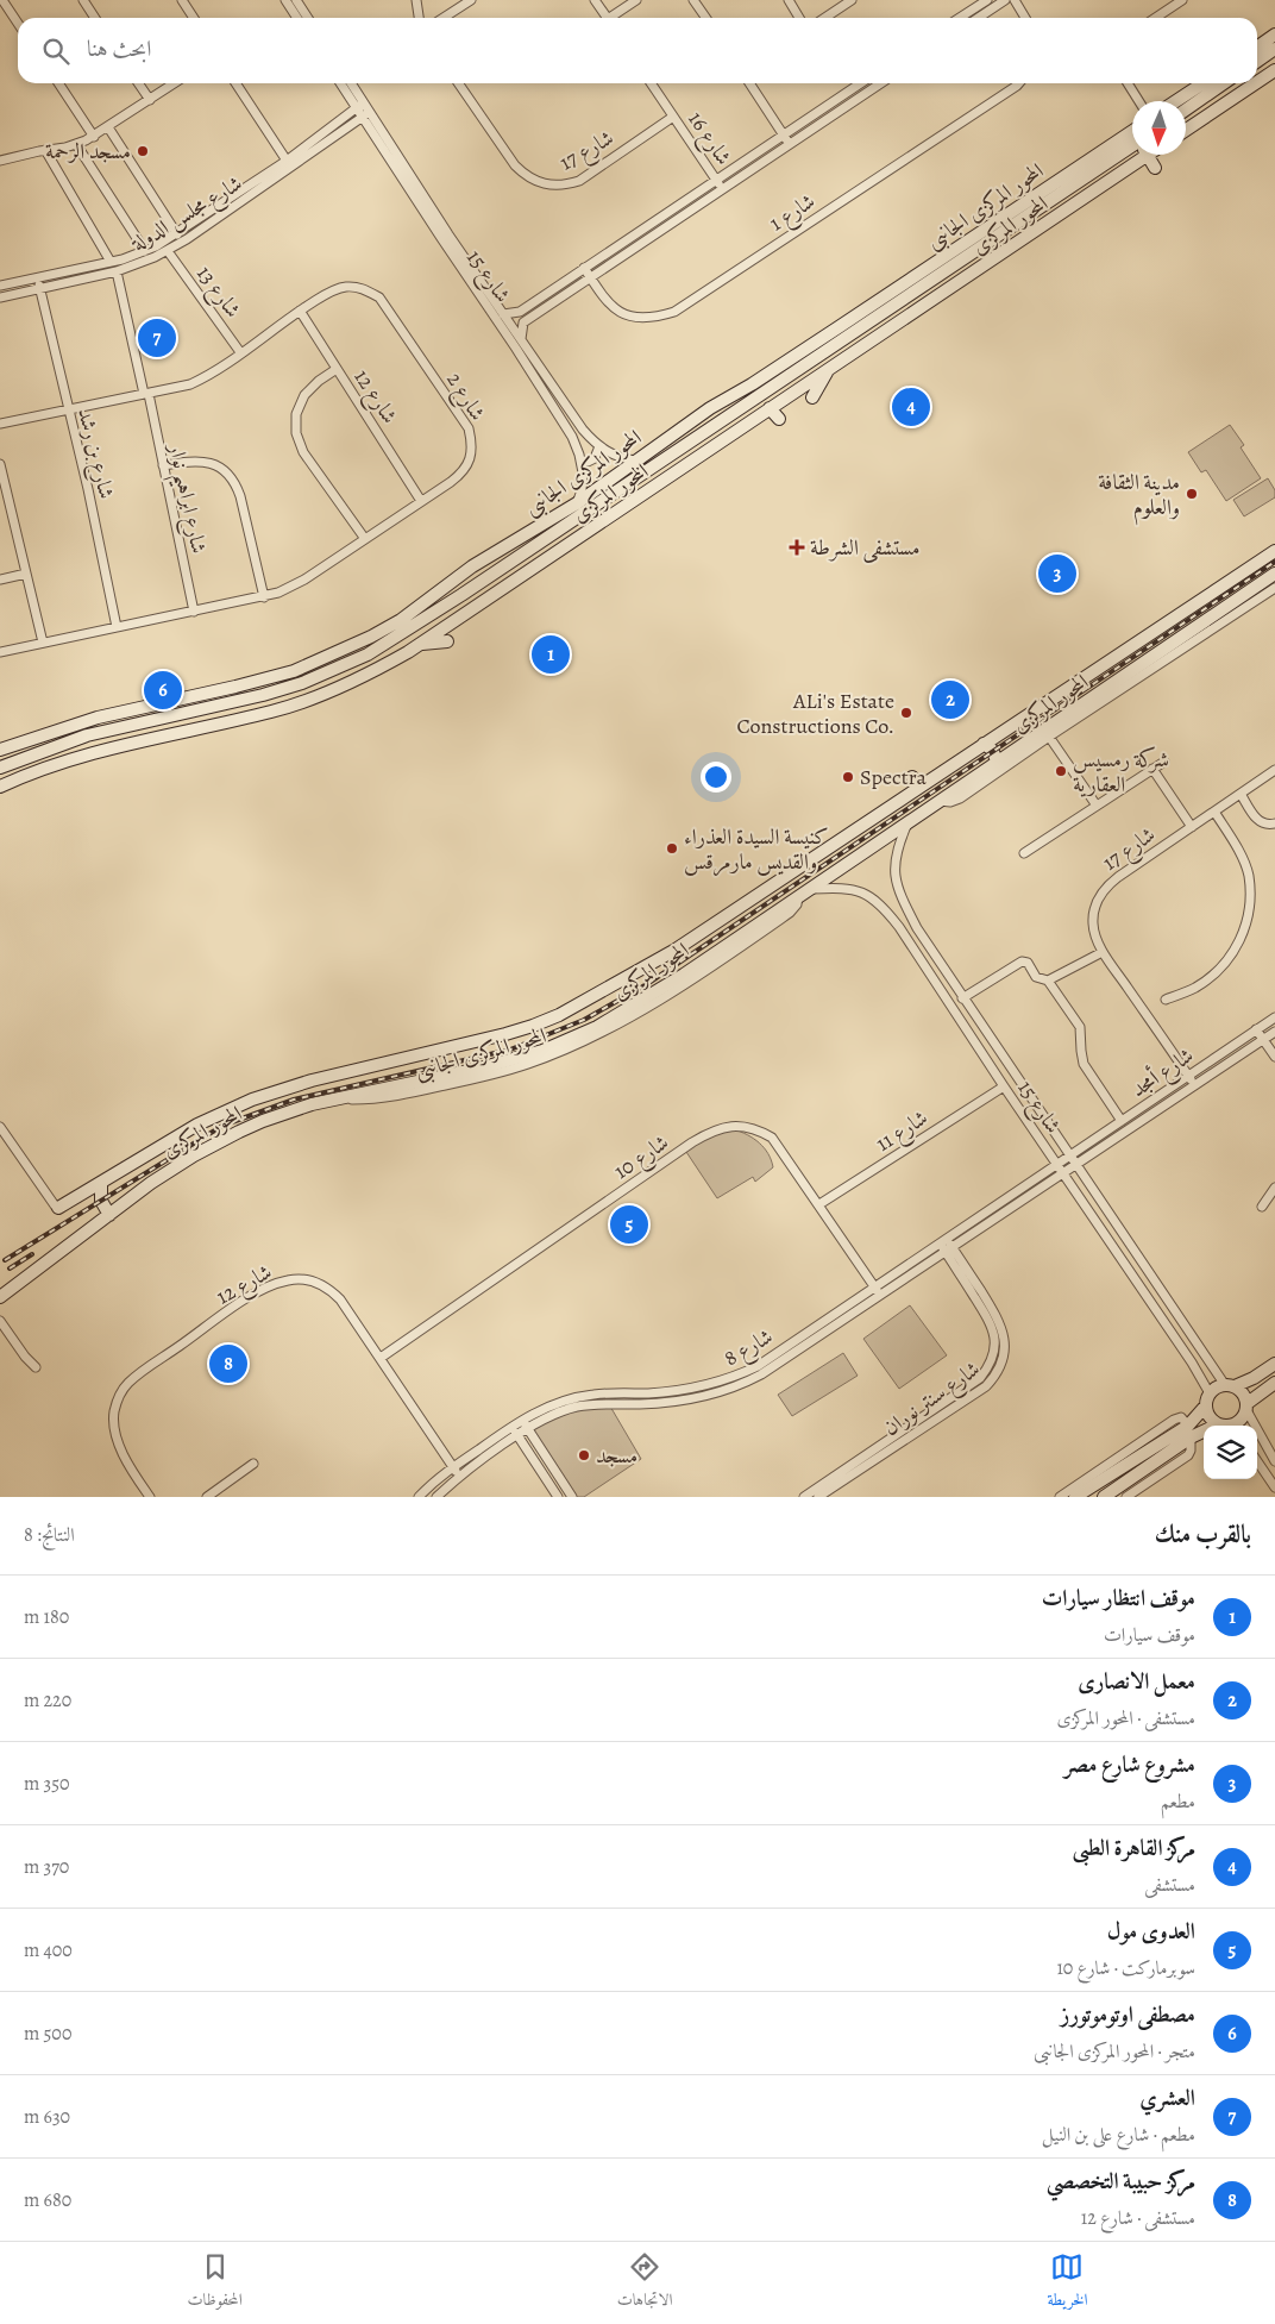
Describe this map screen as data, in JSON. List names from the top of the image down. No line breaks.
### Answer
{"streets":{"main road":["المحور المركزى الجانبى","المحور المركزى"],"street":["شارع 16","شارع 17","شارع 1","شارع مجلس الدولة","شارع 15","شارع 13","شارع 12","شارع 2","شارع بن رشد","شارع ابراهيم نوار","شارع أمجد","شارع 11","شارع 10","شارع 8","شارع سنتر نوران"]},"crossings":[["شارع 16","شارع 17"],["شارع 17","شارع أمجد"],["المحور المركزى الجانبى","شارع 15"],["شارع مجلس الدولة","شارع 15"],["شارع مجلس الدولة","شارع 13"],["شارع مجلس الدولة","شارع بن رشد"],["شارع مجلس الدولة","شارع ابراهيم نوار"],["المحور المركزى","شارع 15"],["شارع 15","شارع أمجد"],["شارع 15","شارع 11"],["شارع 15","شارع 8"],["شارع 13","شارع 2"],["شارع 12","شارع 2"],["شارع 12","شارع 10"],["شارع 12","شارع 8"],["شارع 2","شارع بن رشد"],["شارع 2","شارع ابراهيم نوار"],["شارع أمجد","شارع 8"],["شارع 11","شارع 10"],["شارع 10","شارع 8"],["شارع 8","شارع سنتر نوران"]],"places":{"other":["مسجد الرحمة","مدينة الثقافة والعلوم","ALi's Estate Constructions Co.","شركة رمسيس العقارية","Spectra","كنيسة السيدة العذراء والقديس مارمرقس","مسجد"],"health":["مستشفى الشرطة"]},"north":"bottom","page":{"search":"ابحث هنا","pins":["7","4","3","1","6","2","5","8"],"heading":["بالقرب منك","النتائج: 8"],"list":[{"mark":"1","name":"موقف انتظار سيارات","note":"موقف سيارات","value":"180 m"},{"mark":"2","name":"معمل الانصارى","note":"مستشفى · المحور المركزى","value":"220 m"},{"mark":"3","name":"مشروع شارع مصر","note":"مطعم","value":"350 m"},{"mark":"4","name":"مركز القاهرة الطبى","note":"مستشفى","value":"370 m"},{"mark":"5","name":"العدوى مول","note":"سوبرماركت · شارع 10","value":"400 m"},{"mark":"6","name":"مصطفى اوتوموتورز","note":"متجر · المحور المركزى الجانبى","value":"500 m"},{"mark":"7","name":"العشري","note":"مطعم · شارع على بن النيل","value":"630 m"},{"mark":"8","name":"مركز حبيبة التخصصي","note":"مستشفى · شارع 12","value":"680 m"}],"nav":["الخريطة","الاتجاهات","المحفوظات"]}}
